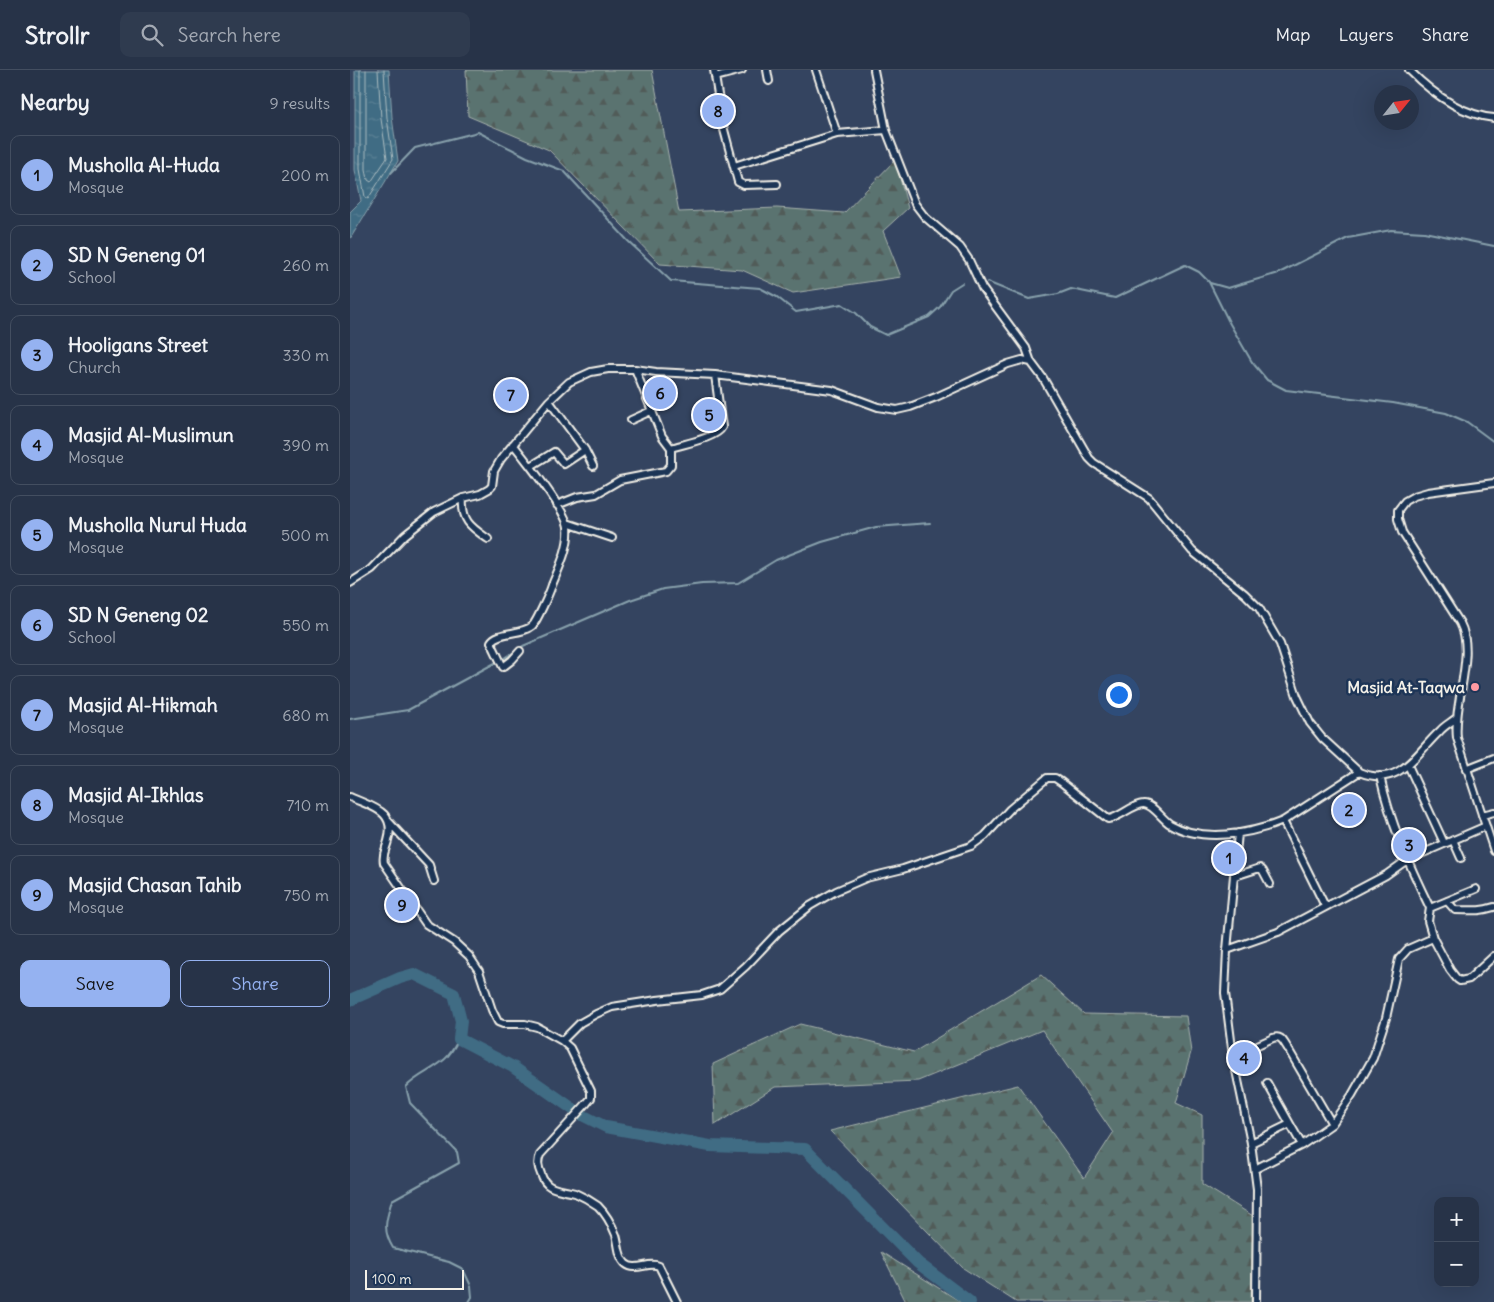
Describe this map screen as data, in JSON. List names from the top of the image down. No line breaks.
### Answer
{"places":["Masjid At-Taqwa"],"scale_bar":"100 m","north":"top right","page":{"header":"Strollr","search":"Search here","nav":["Map","Layers","Share"],"heading":["Nearby","9 results"],"pins":["8","6","7","5","2","3","1","9","4"],"list":[{"mark":"1","name":"Musholla Al-Huda","note":"Mosque","value":"200 m"},{"mark":"2","name":"SD N Geneng 01","note":"School","value":"260 m"},{"mark":"3","name":"Hooligans Street","note":"Church","value":"330 m"},{"mark":"4","name":"Masjid Al-Muslimun","note":"Mosque","value":"390 m"},{"mark":"5","name":"Musholla Nurul Huda","note":"Mosque","value":"500 m"},{"mark":"6","name":"SD N Geneng 02","note":"School","value":"550 m"},{"mark":"7","name":"Masjid Al-Hikmah","note":"Mosque","value":"680 m"},{"mark":"8","name":"Masjid Al-Ikhlas","note":"Mosque","value":"710 m"},{"mark":"9","name":"Masjid Chasan Tahib","note":"Mosque","value":"750 m"}],"buttons":["Save","Share"],"map_buttons":["+","−"],"scale":"100 m"}}
